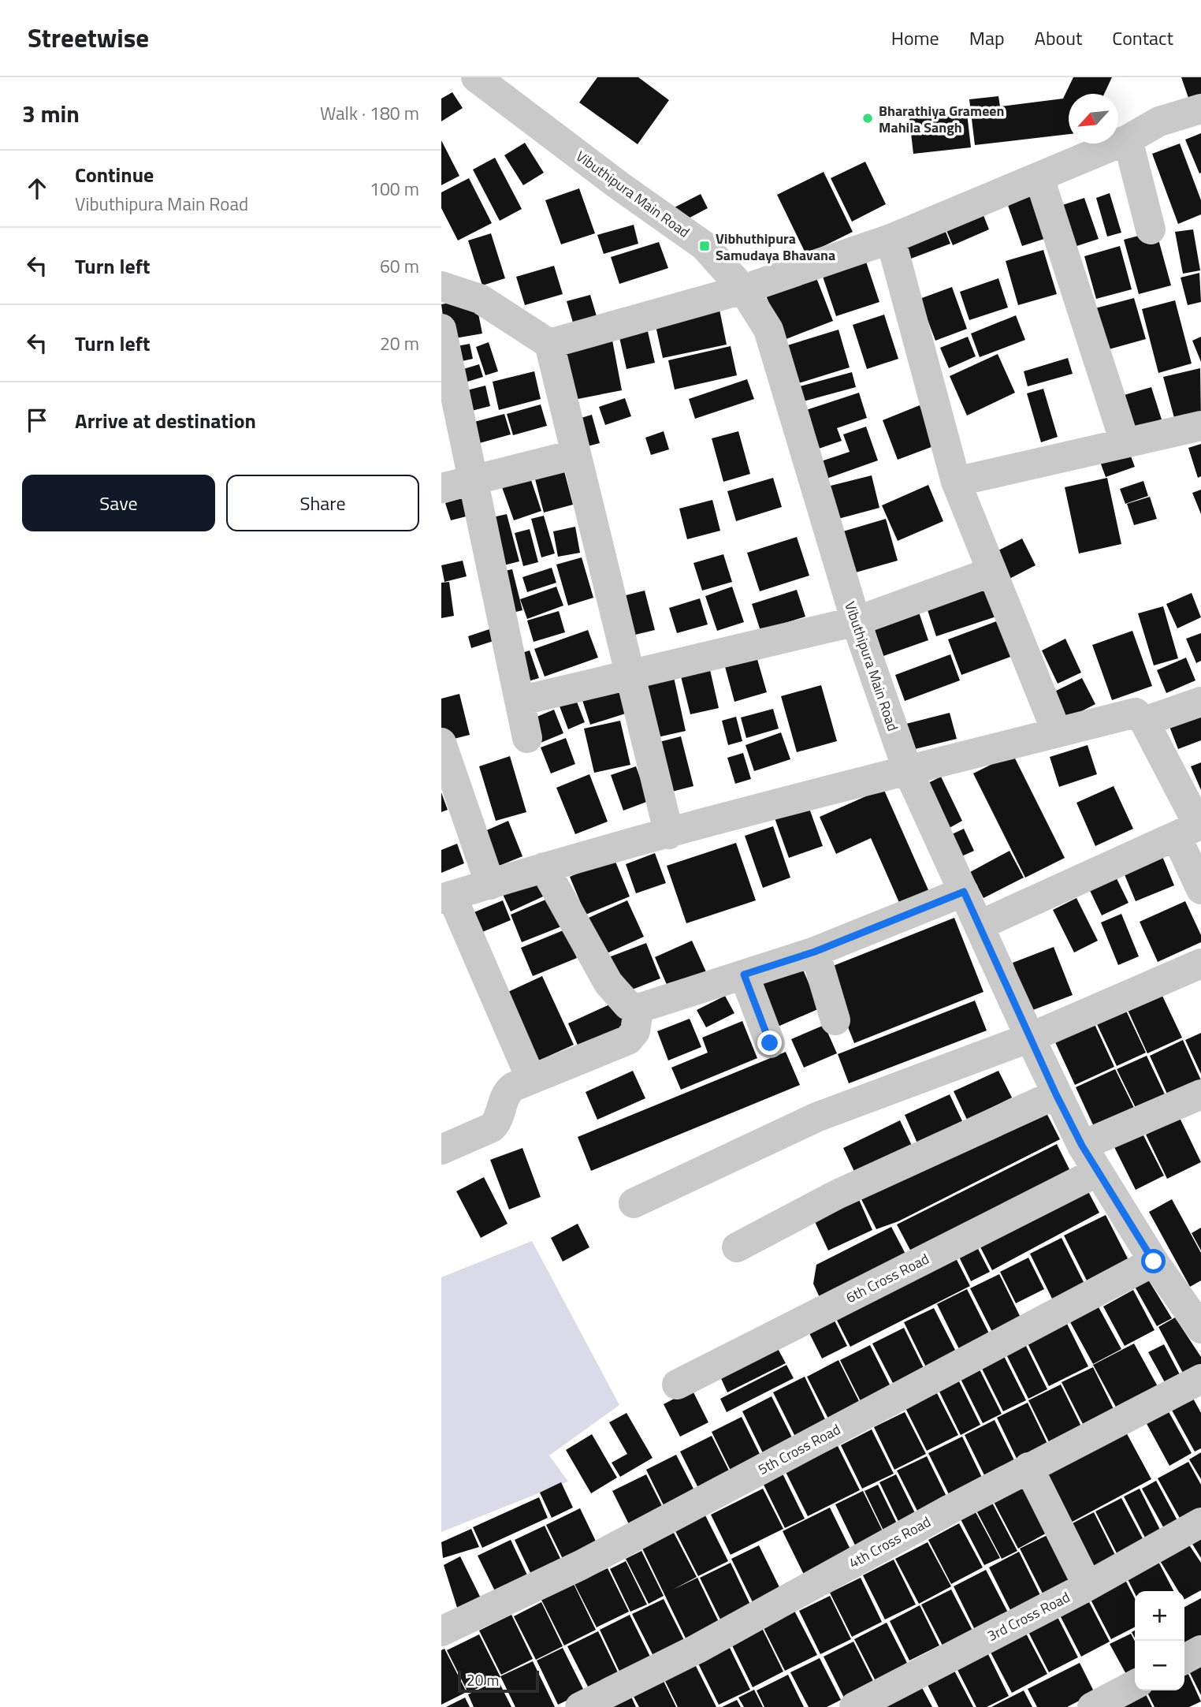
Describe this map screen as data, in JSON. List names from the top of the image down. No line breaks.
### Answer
{"streets":{"street":["Vibuthipura Main Road","6th Cross Road","5th Cross Road","4th Cross Road","3rd Cross Road"]},"crossings":[["Vibuthipura Main Road","6th Cross Road"],["Vibuthipura Main Road","5th Cross Road"]],"places":{"other":["Bharathiya Grameen Mahila Sangh"],"transit":["Vibhuthipura Samudaya Bhavana"]},"scale_bar":"20 m","north":"bottom left","page":{"header":"Streetwise","nav":["Home","Map","About","Contact"],"heading":["3 min","Walk · 180 m"],"list":[["Continue","Vibuthipura Main Road","100 m"],["Turn left","60 m"],["Turn left","20 m"],"Arrive at destination"],"buttons":["Save","Share"],"map_buttons":["+","−"],"scale":"20 m"}}
